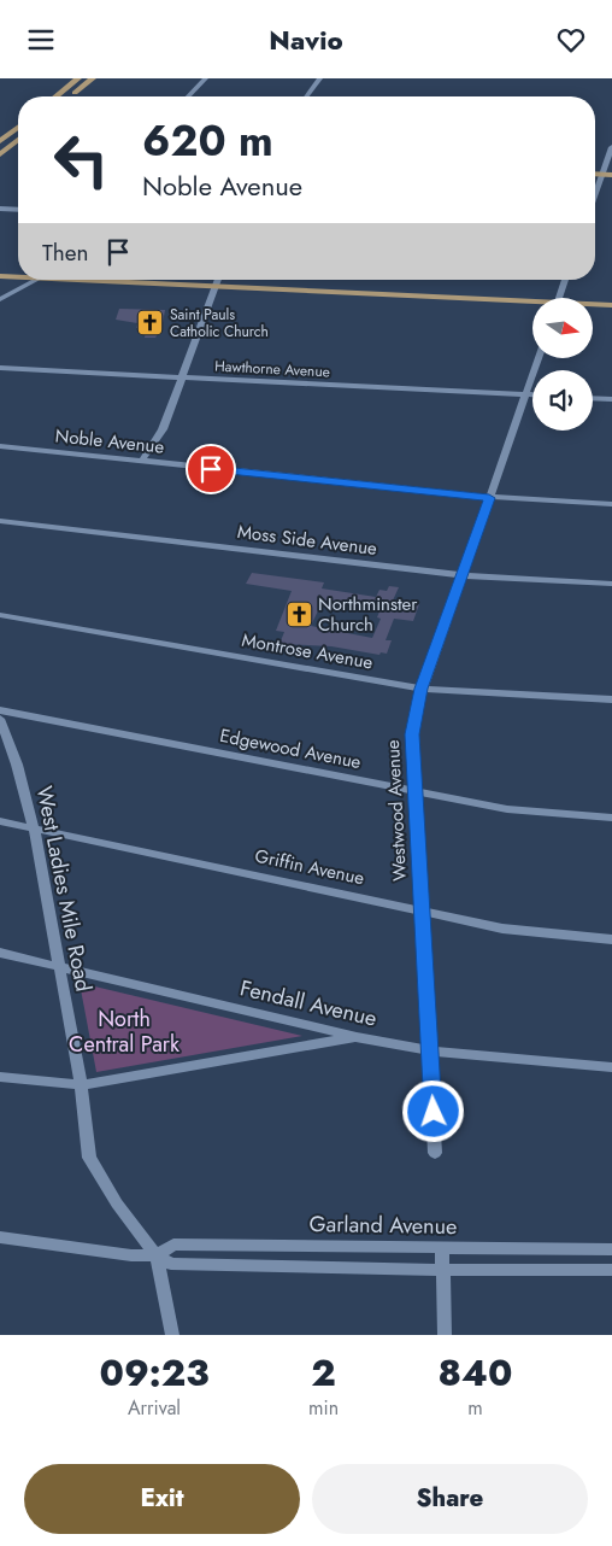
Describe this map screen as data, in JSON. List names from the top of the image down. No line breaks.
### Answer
{"streets":{"street":["Hawthorne Avenue","Noble Avenue","Moss Side Avenue","Montrose Avenue","Edgewood Avenue","Westwood Avenue","Griffin Avenue","West Ladies Mile Road","Fendall Avenue","Garland Avenue"]},"crossings":[["Hawthorne Avenue","Westwood Avenue"],["Noble Avenue","Westwood Avenue"],["Moss Side Avenue","Westwood Avenue"],["Montrose Avenue","Westwood Avenue"],["Edgewood Avenue","Westwood Avenue"],["Westwood Avenue","Griffin Avenue"],["Westwood Avenue","Fendall Avenue"],["Griffin Avenue","West Ladies Mile Road"],["West Ladies Mile Road","Fendall Avenue"],["West Ladies Mile Road","Garland Avenue"]],"parks":["North Central Park"],"places":{"church":["Saint Pauls Catholic Church","Northminster Church"]},"north":"right","page":{"header":"Navio","turn":["620 m","Noble Avenue"],"then":"Then","eta":["09:23","Arrival","2","min","840","m"],"buttons":["Exit","Share"]}}
